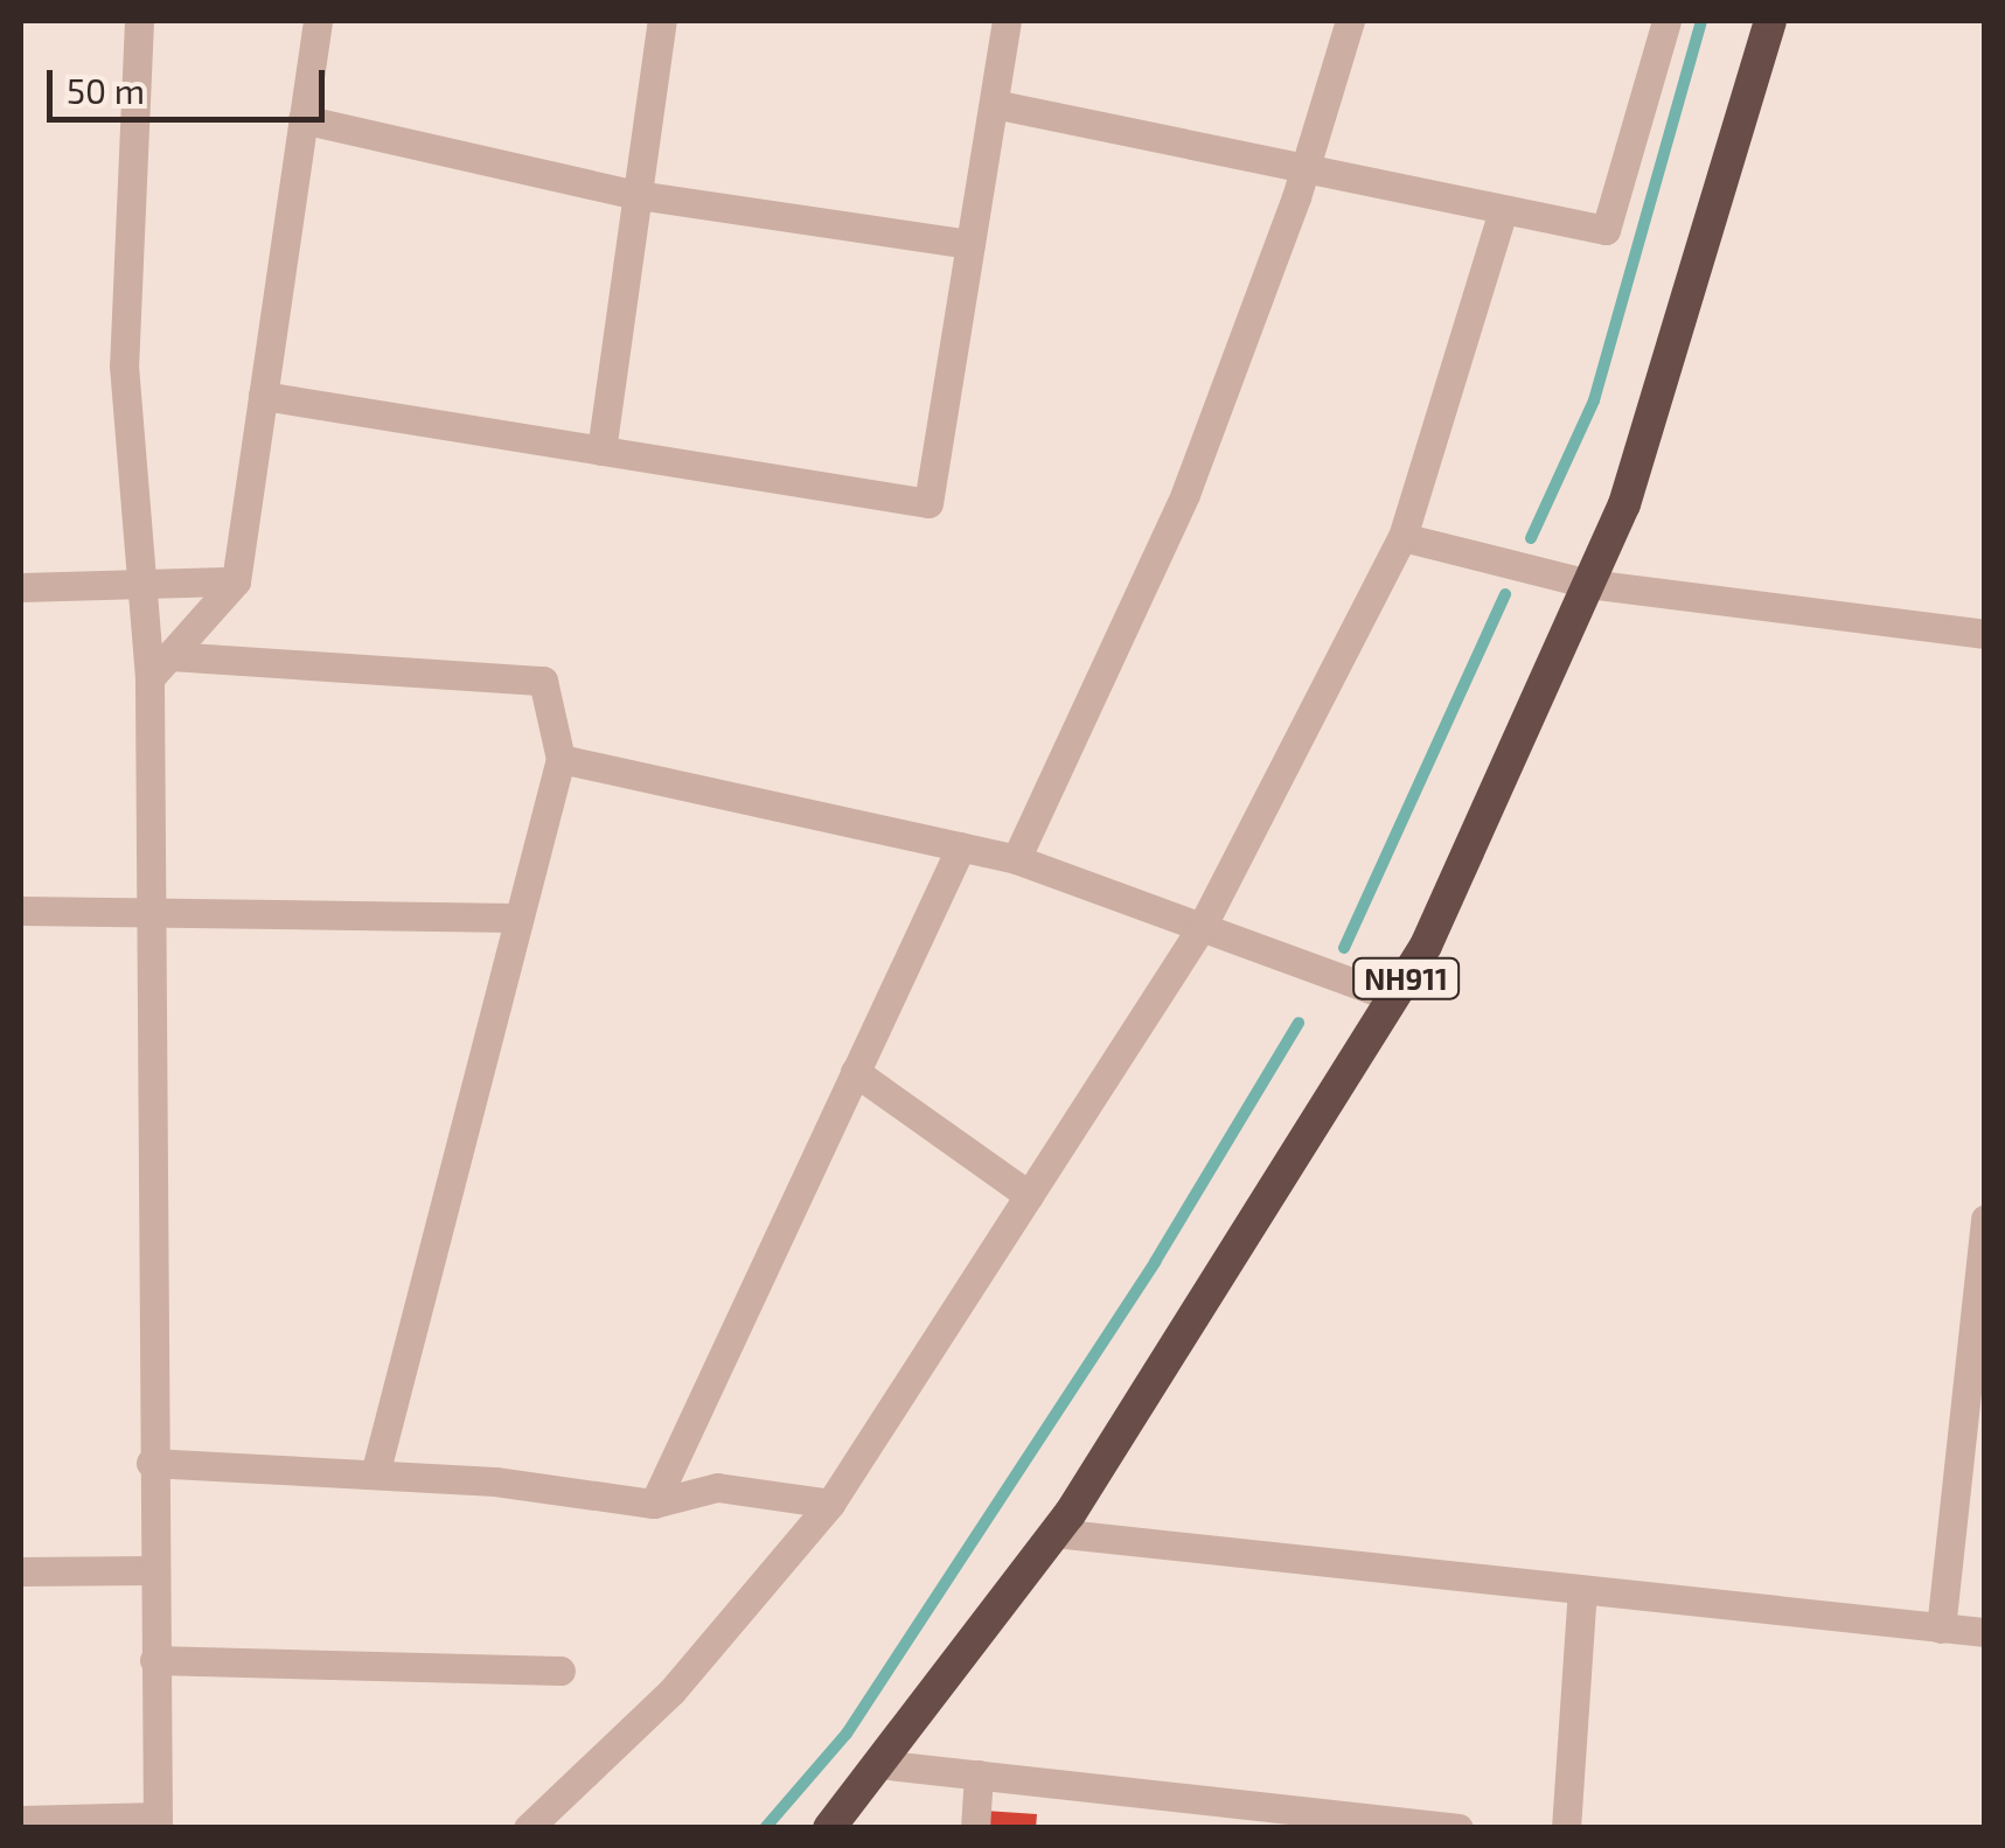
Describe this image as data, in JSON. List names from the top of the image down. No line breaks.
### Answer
{"streets":{"highway":["NH911"]},"scale_bar":"50 m"}
